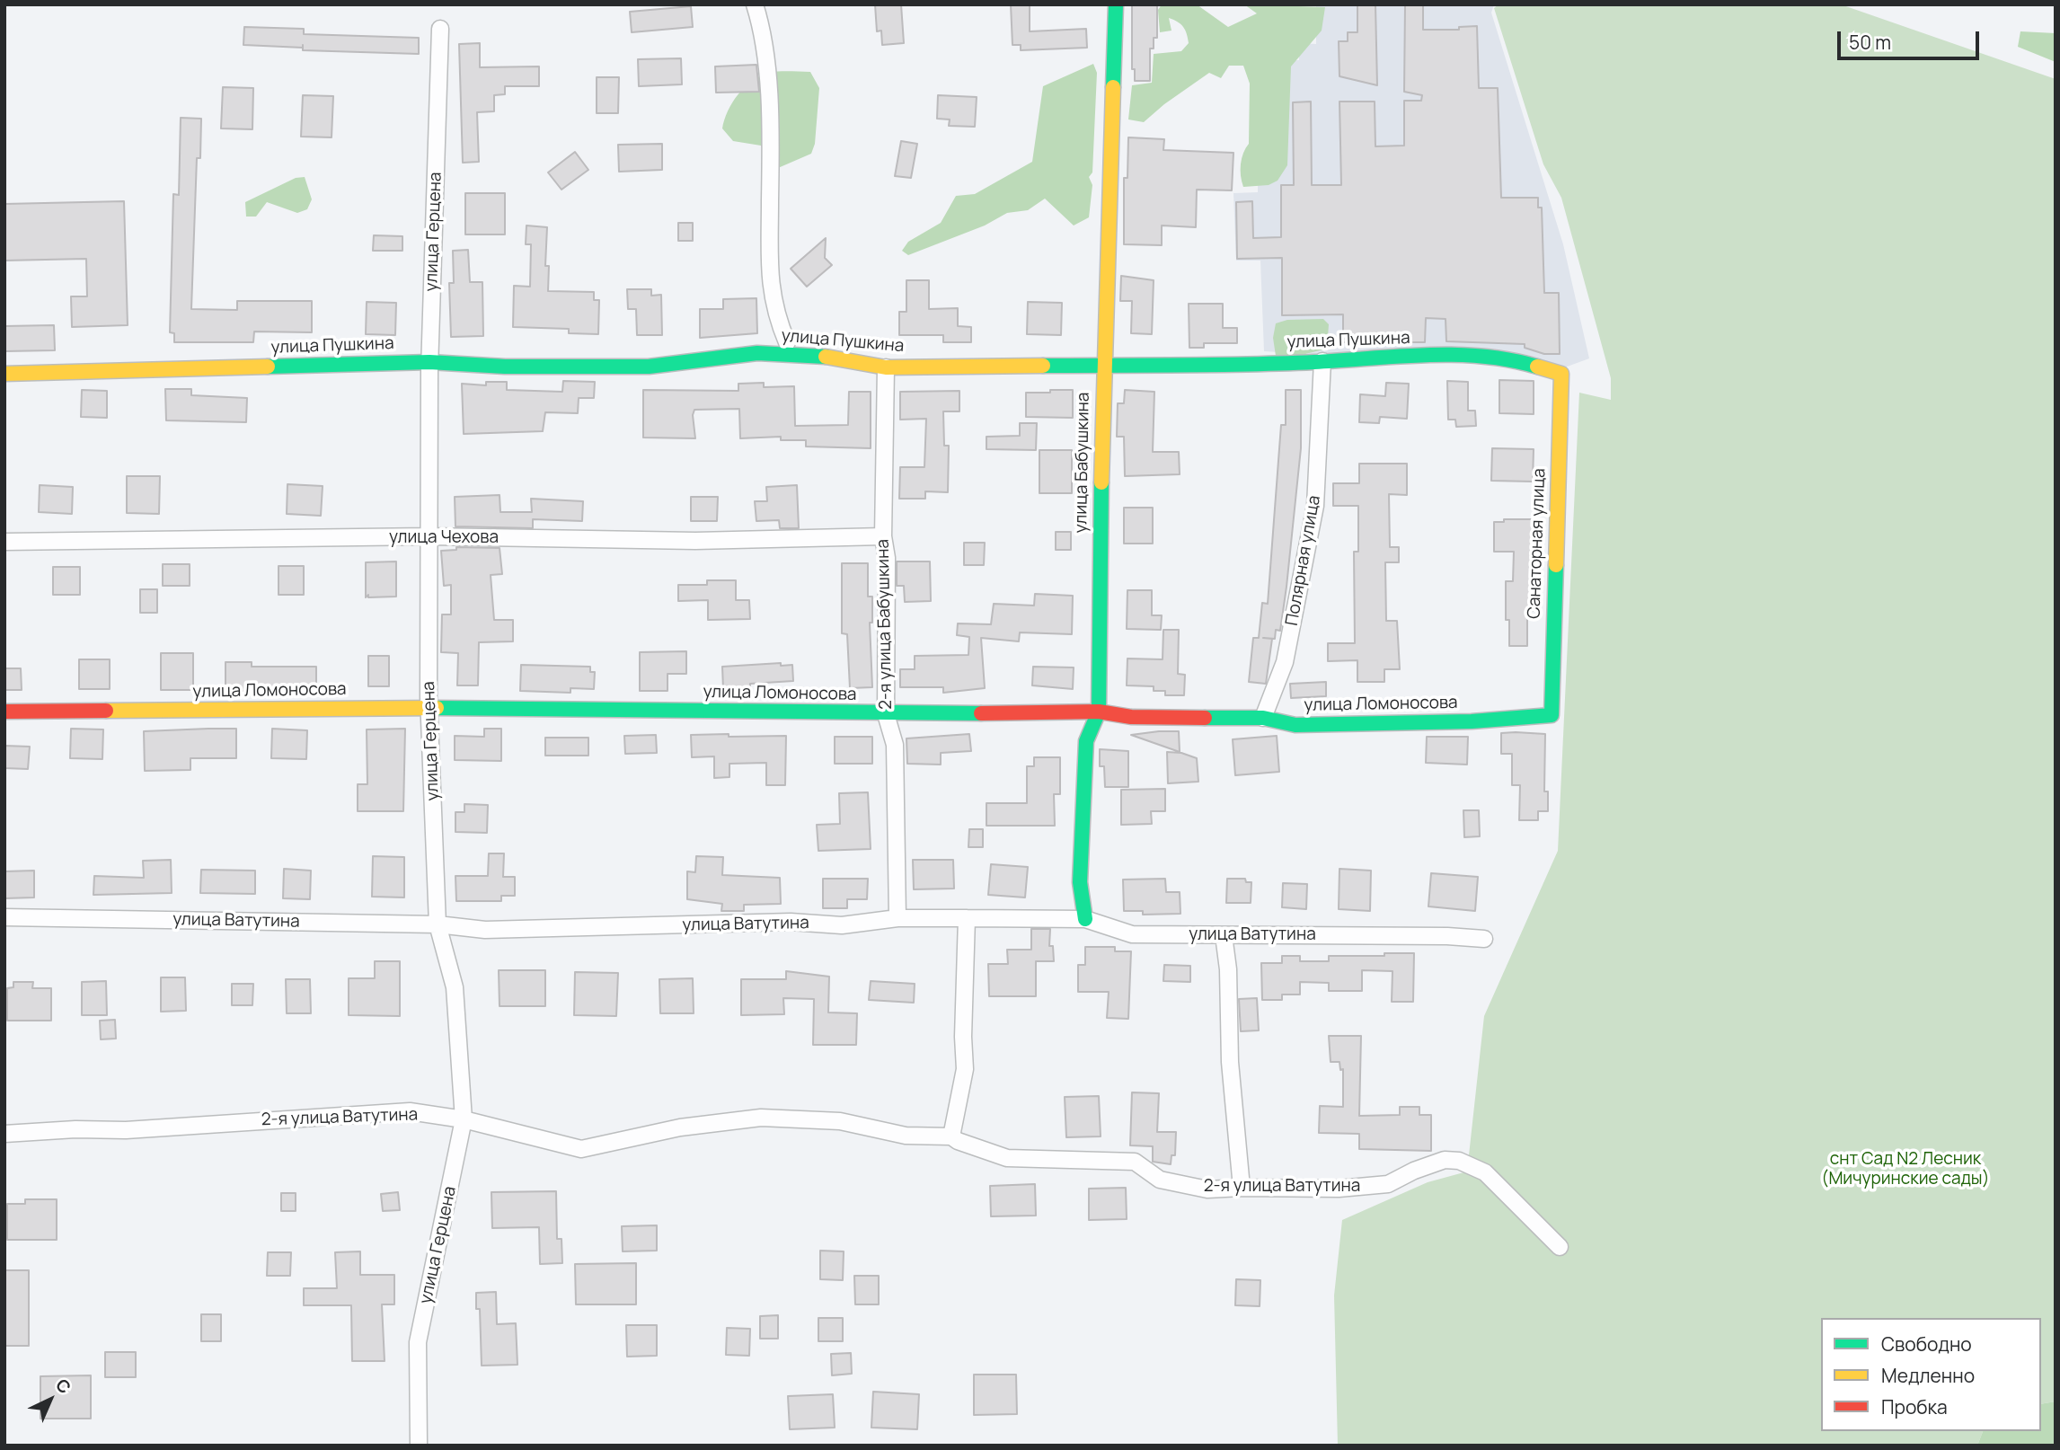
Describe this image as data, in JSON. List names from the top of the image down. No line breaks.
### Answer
{"streets":{"street":["улица Герцена","улица Пушкина","улица Бабушкина","улица Чехова","Санаторная улица","Полярная улица","2-я улица Бабушкина","улица Ломоносова","улица Ватутина","2-я улица Ватутина"]},"crossings":[["улица Герцена","улица Пушкина"],["улица Герцена","улица Чехова"],["улица Герцена","улица Ломоносова"],["улица Герцена","улица Ватутина"],["улица Герцена","2-я улица Ватутина"],["улица Пушкина","улица Бабушкина"],["улица Пушкина","Санаторная улица"],["улица Пушкина","Полярная улица"],["улица Пушкина","2-я улица Бабушкина"],["улица Бабушкина","улица Ломоносова"],["улица Бабушкина","улица Ватутина"],["улица Чехова","2-я улица Бабушкина"],["Санаторная улица","улица Ломоносова"],["Полярная улица","улица Ломоносова"],["2-я улица Бабушкина","улица Ломоносова"],["2-я улица Бабушкина","улица Ватутина"]],"parks":["снт Сад N2 Лесник (Мичуринские сады)"],"legend":["Свободно","Медленно","Пробка"],"scale_bar":"50 m","north":"top right"}
